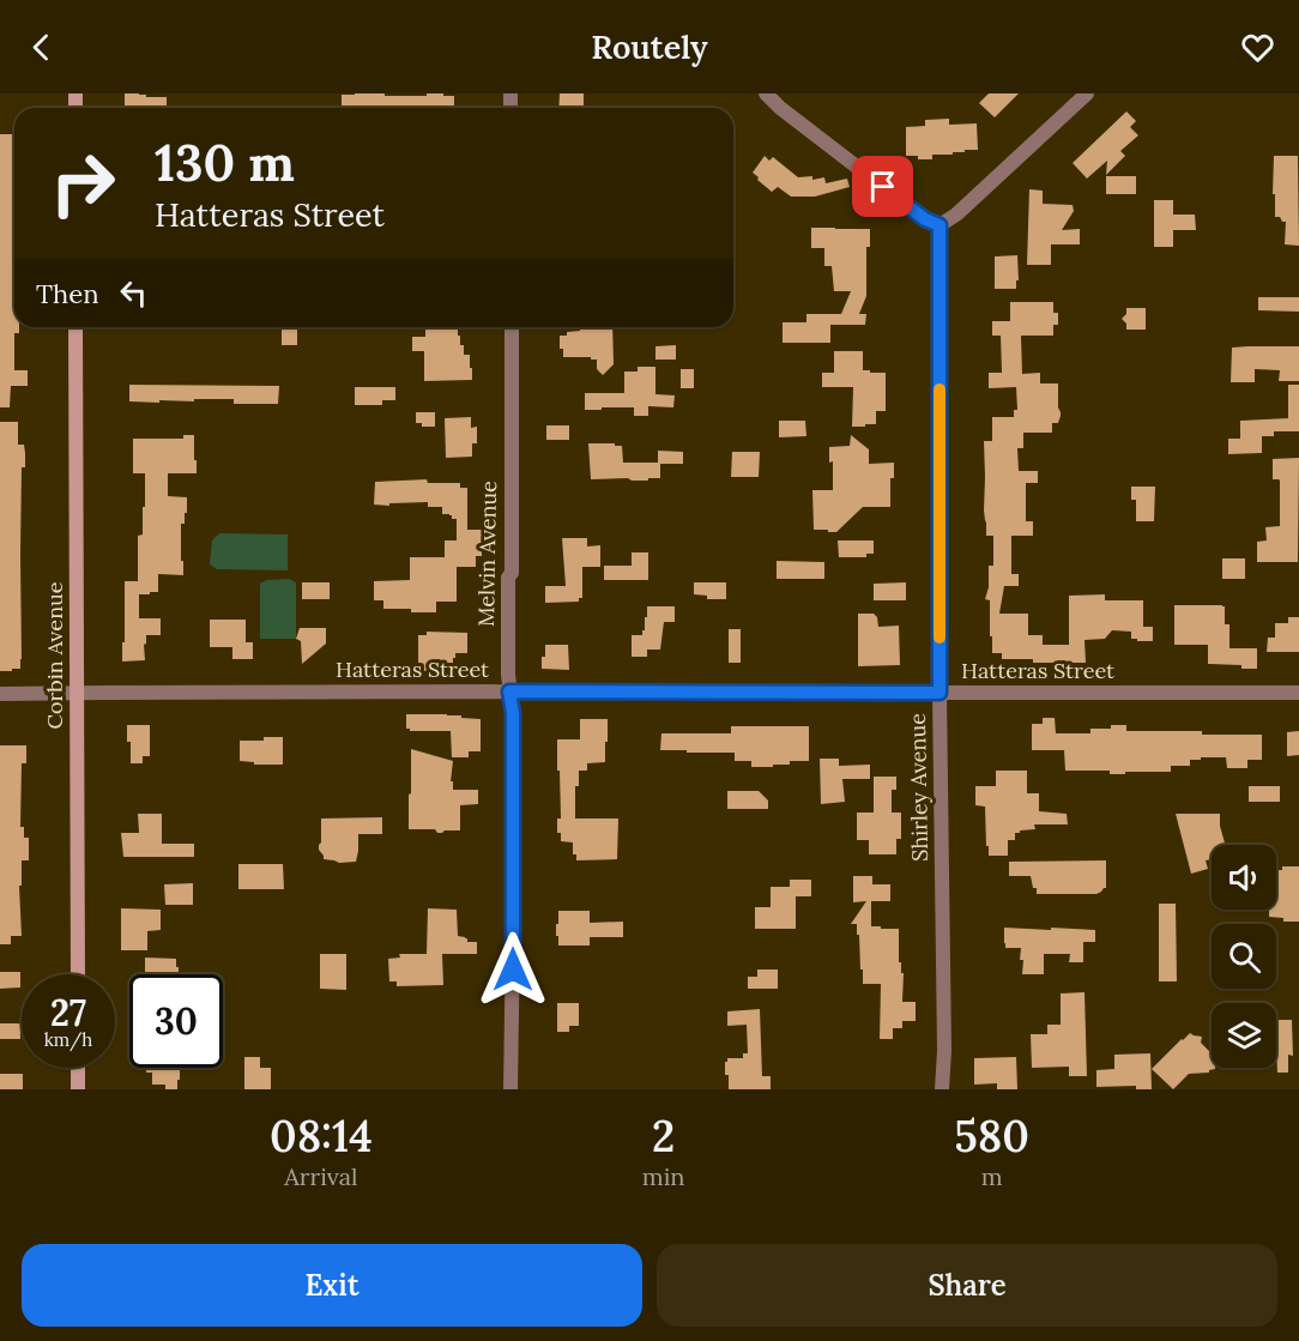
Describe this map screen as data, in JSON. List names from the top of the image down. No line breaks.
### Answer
{"streets":{"main road":["Corbin Avenue"],"street":["Melvin Avenue","Hatteras Street","Shirley Avenue"]},"crossings":[["Melvin Avenue","Hatteras Street"],["Corbin Avenue","Hatteras Street"],["Hatteras Street","Shirley Avenue"]],"page":{"header":"Routely","turn":["130 m","Hatteras Street"],"then":"Then","speed":"27 km/h","limit":"30","eta":["08:14","Arrival","2","min","580","m"],"buttons":["Exit","Share"]}}
